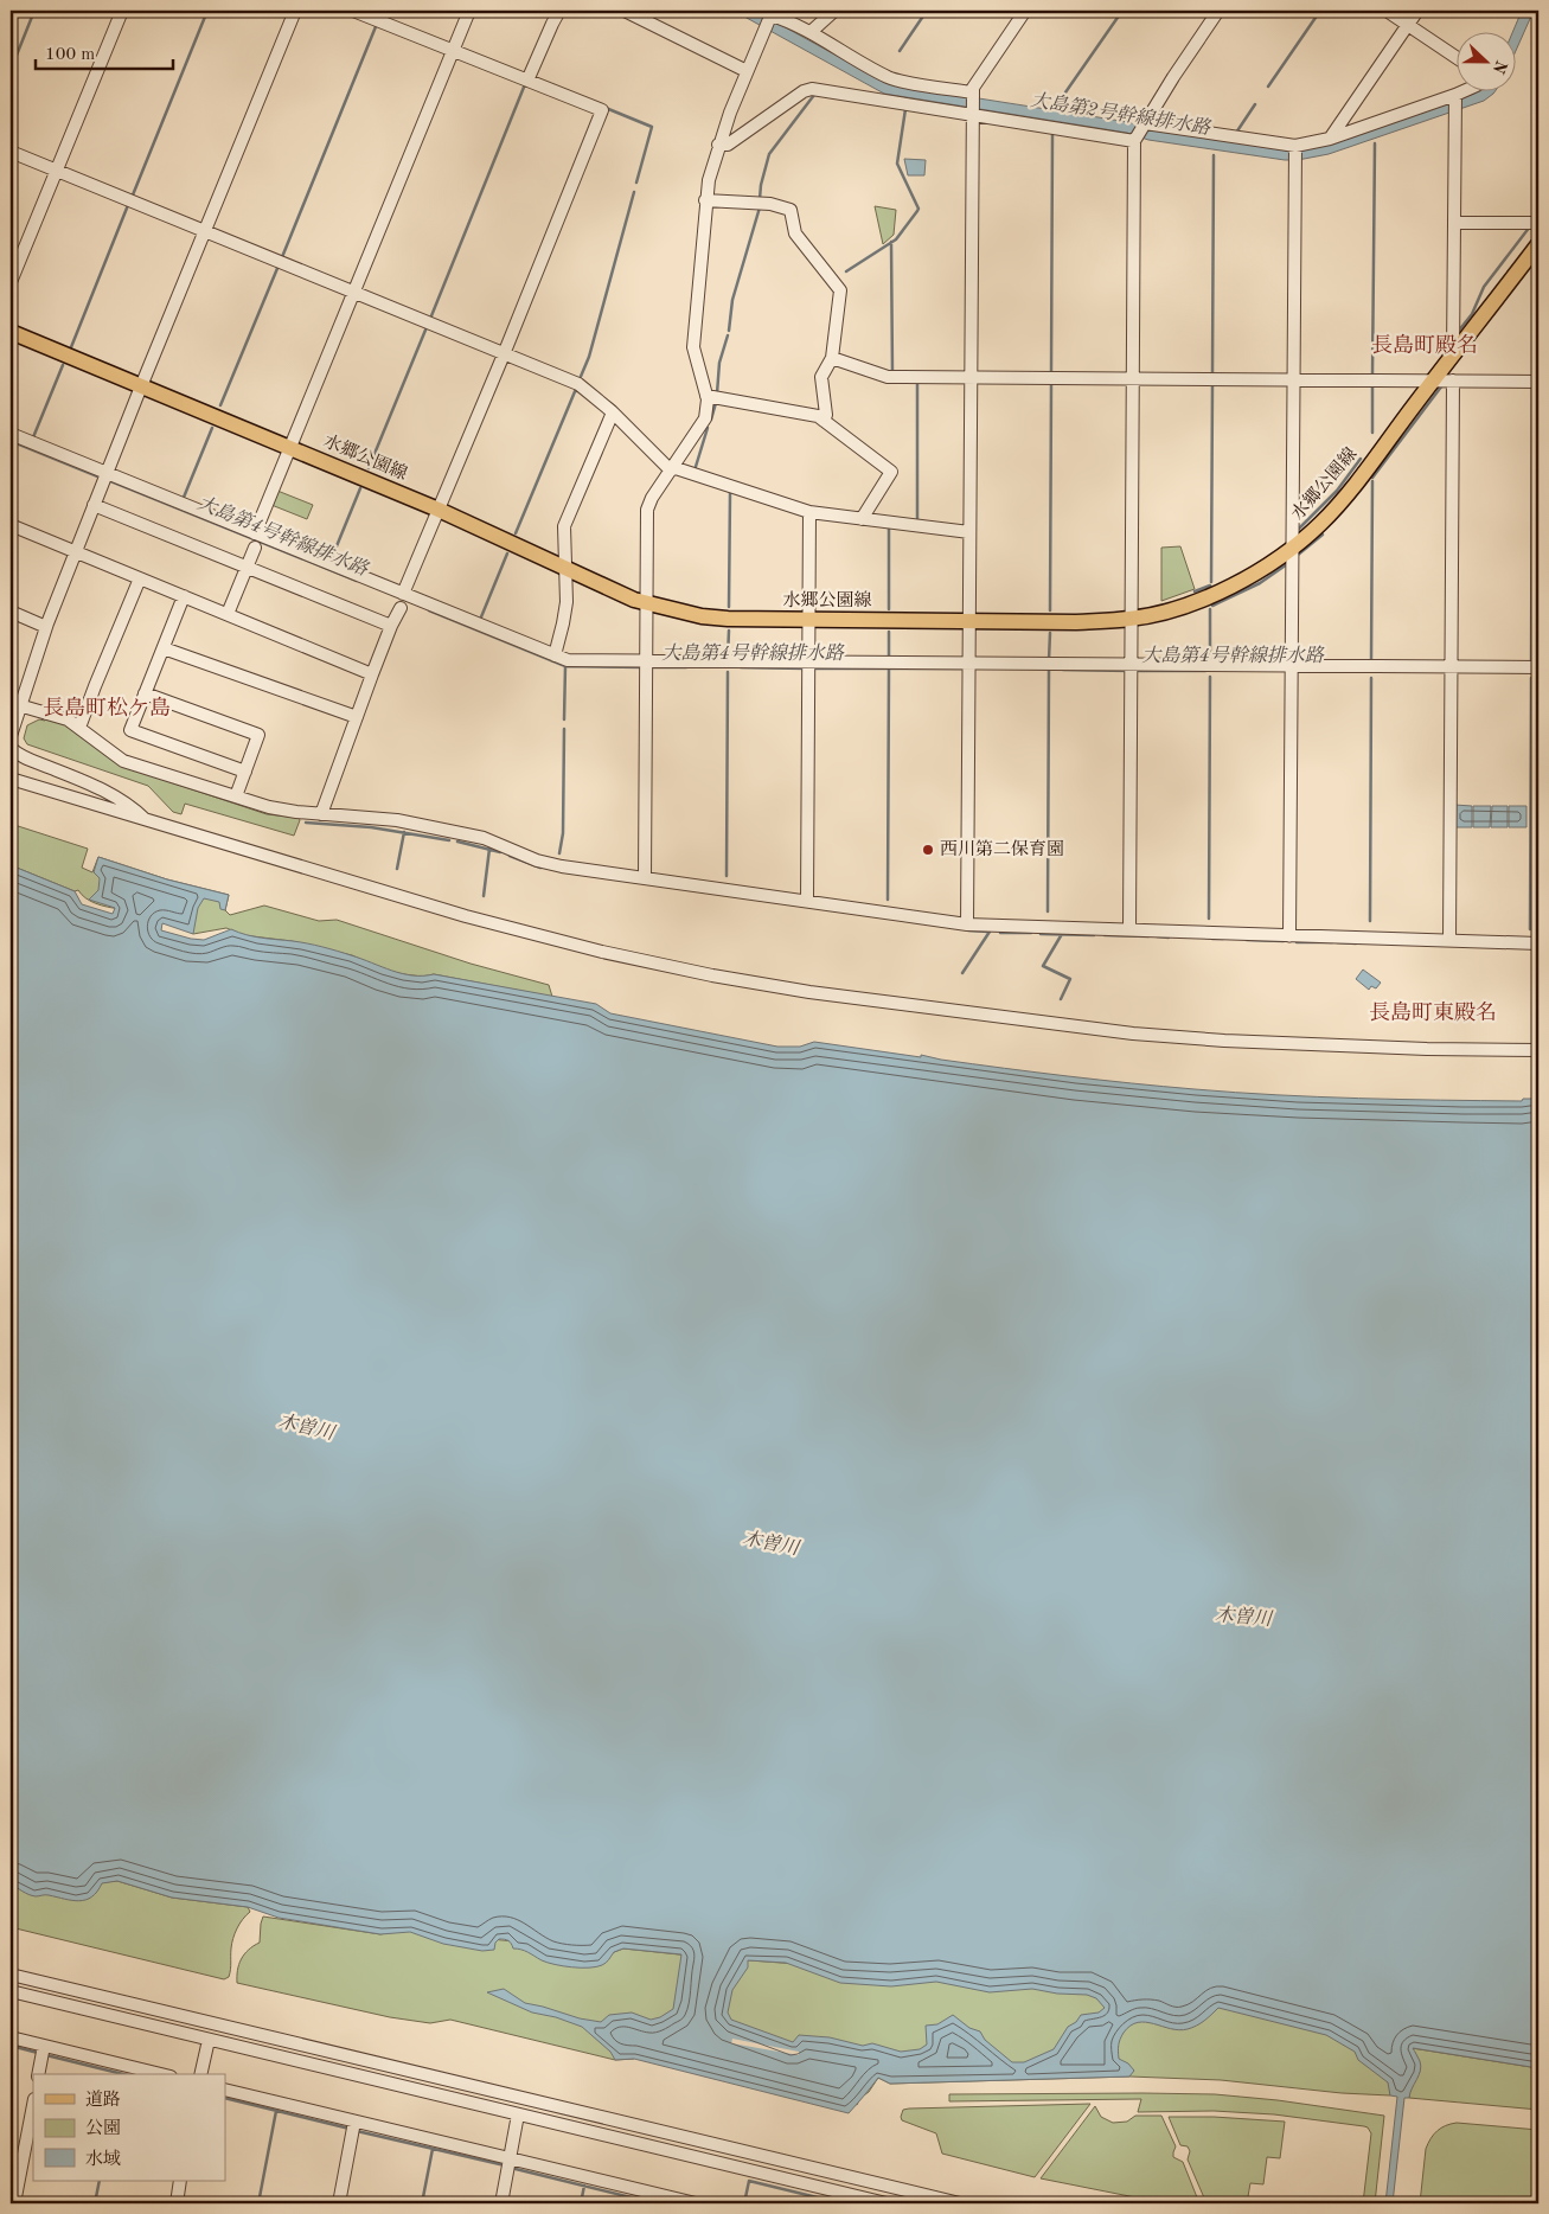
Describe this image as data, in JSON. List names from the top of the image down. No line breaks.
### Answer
{"streets":{"main road":["水郷公園線"]},"districts":["長島町殿名","長島町松ケ島","長島町東殿名"],"water":["大島第2号幹線排水路","大島第4号幹線排水路","木曽川"],"places":["西川第二保育園"],"legend":["道路","公園","水域"],"scale_bar":"100 m","north":"right"}
